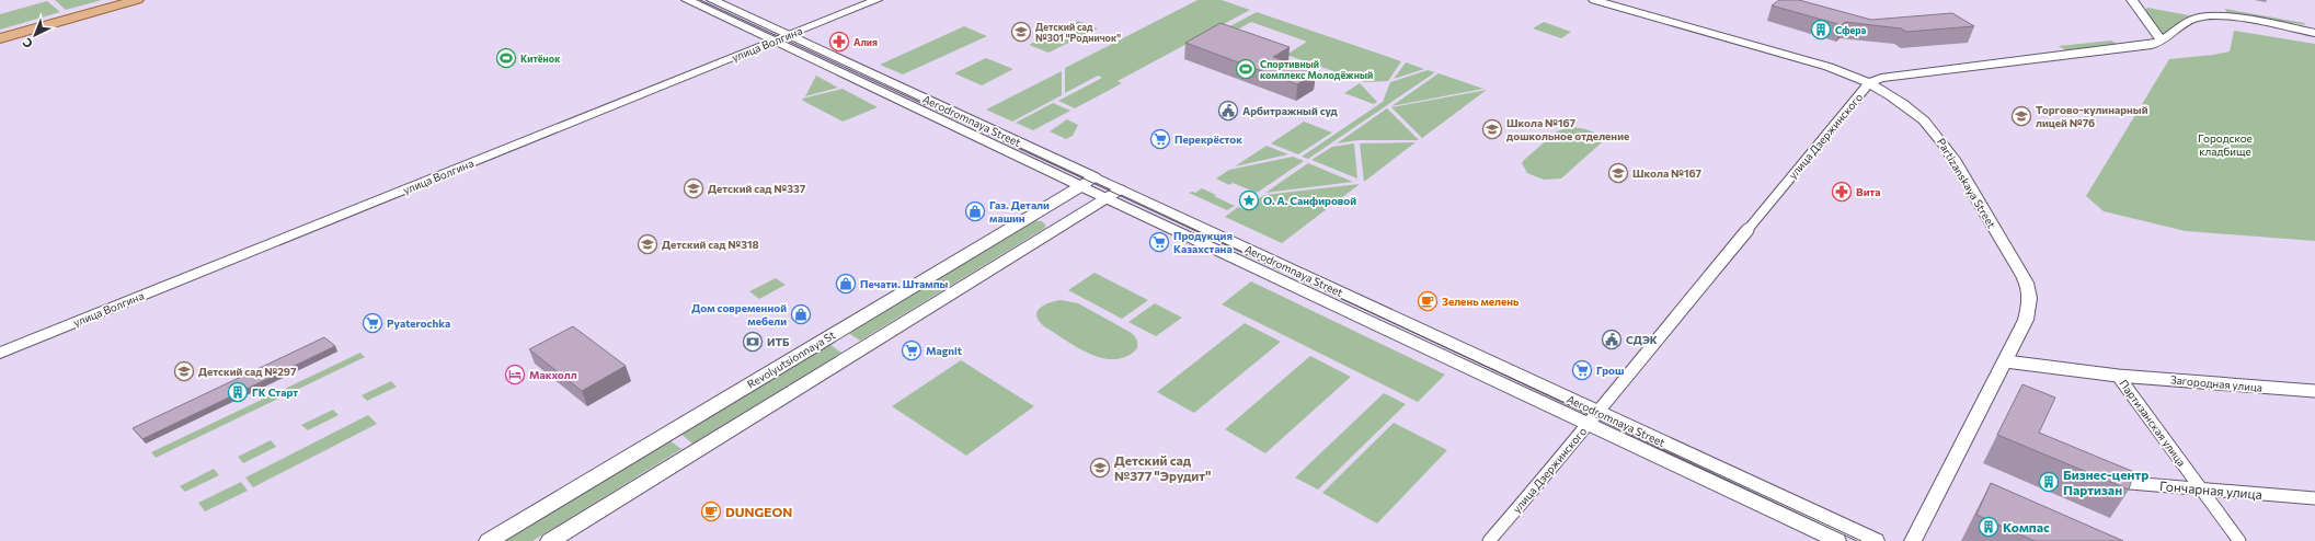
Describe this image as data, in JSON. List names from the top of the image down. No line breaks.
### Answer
{"streets":{"main road":["Aerodromnaya Street","Revolyutsionnaya St"],"street":["улица Волгина","улица Дзержинского","Partizanskaya Street","Загородная улица","Партизанская улица","Гончарная улица"]},"crossings":[["улица Волгина","Aerodromnaya Street"],["Aerodromnaya Street","улица Дзержинского"],["Aerodromnaya Street","Revolyutsionnaya St"],["улица Дзержинского","Partizanskaya Street"],["Partizanskaya Street","Партизанская улица"],["Загородная улица","Партизанская улица"],["Партизанская улица","Гончарная улица"]],"parks":["Городское кладбище"],"places":{"building":["Сфера","ГК Старт","Бизнес-центр Партизан","Компас"],"school or university":["Детский сад №301 \"Родничок\"","Торгово-кулинарный лицей №76","Школа №167 дошкольное отделение","Школа №167","Детский сад №337","Детский сад №318","Детский сад №297","Детский сад №377 \"Эрудит\""],"pharmacy":["Алия","Вита"],"sports":["Китёнок","Спортивный комплекс Молодёжный"],"public building":["Арбитражный суд","СДЭК"],"supermarket":["Перекрёсток","Продукция Казахстана","Pyaterochka","Magnit","Грош"],"place":["О. А. Санфировой"],"shop":["Газ. Детали машин","Печати. Штампы","Дом современной мебели"],"cafe":["Зелень мелень","DUNGEON"],"bank":["ИТБ"],"hotel":["Макхолл"]},"north":"bottom left"}
